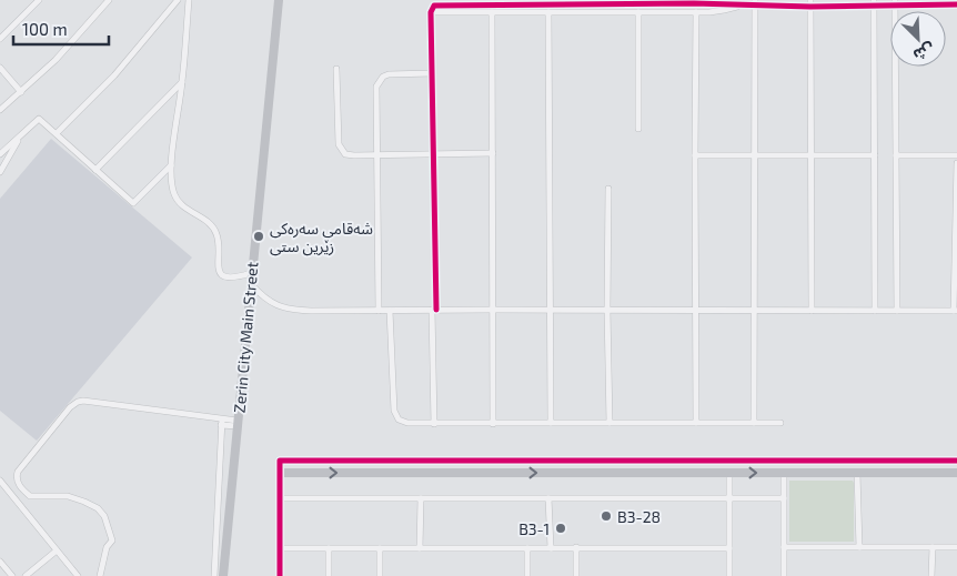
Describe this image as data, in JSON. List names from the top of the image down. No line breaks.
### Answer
{"streets":{"street":["Zerin City Main Street"]},"places":["شەقامی سەرەکی زێرین ستی","B3-28","B3-1"],"scale_bar":"100 m","north":"bottom right"}
